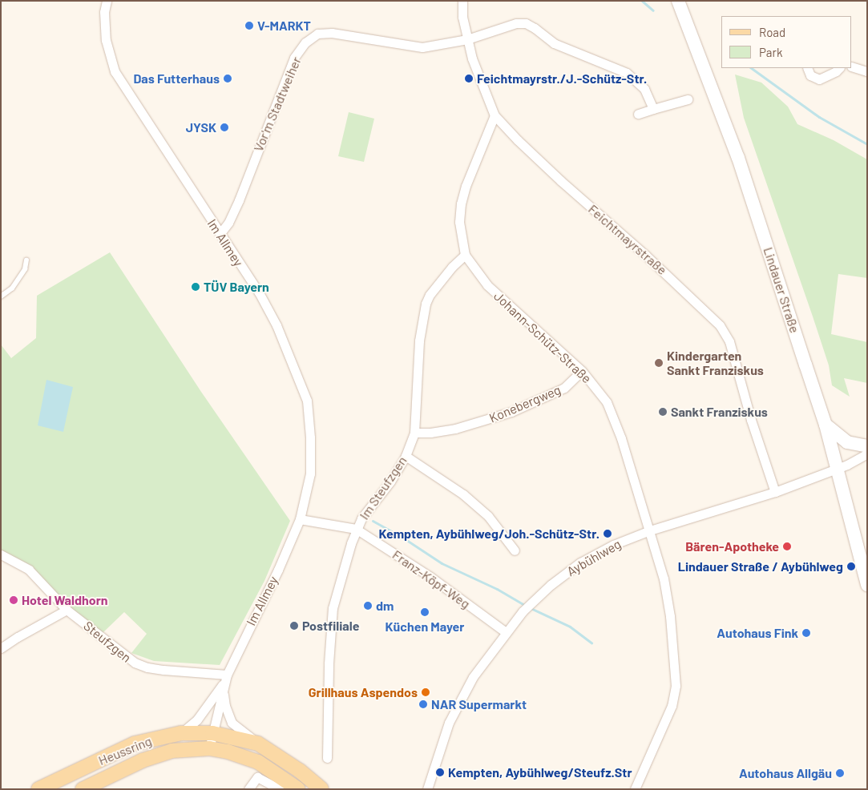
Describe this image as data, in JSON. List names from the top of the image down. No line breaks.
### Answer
{"streets":{"main road":["Lindauer Straße","Heussring"],"street":["Vor'm Stadtweiher","Feichtmayrstraße","Im Allmey","Johann-Schütz-Straße","Konebergweg","Im Steufzgen","Aybühlweg","Franz-Köpf-Weg","Steufzgen"]},"crossings":[["Vor'm Stadtweiher","Feichtmayrstraße"],["Vor'm Stadtweiher","Im Allmey"],["Feichtmayrstraße","Johann-Schütz-Straße"],["Feichtmayrstraße","Aybühlweg"],["Im Allmey","Steufzgen"],["Im Allmey","Heussring"],["Lindauer Straße","Aybühlweg"],["Johann-Schütz-Straße","Konebergweg"],["Johann-Schütz-Straße","Im Steufzgen"],["Johann-Schütz-Straße","Aybühlweg"],["Konebergweg","Im Steufzgen"],["Im Steufzgen","Franz-Köpf-Weg"],["Aybühlweg","Franz-Köpf-Weg"]],"places":["V-MARKT","Das Futterhaus","Feichtmayrstr./J.-Schütz-Str.","JYSK","TÜV Bayern","Kindergarten Sankt Franziskus","Sankt Franziskus","Kempten, Aybühlweg/Joh.-Schütz-Str.","Bären-Apotheke","Lindauer Straße / Aybühlweg","Hotel Waldhorn","dm","Küchen Mayer","Postfiliale","Autohaus Fink","Grillhaus Aspendos","NAR Supermarkt","Kempten, Aybühlweg/Steufz.Str","Autohaus Allgäu"],"legend":["Road","Park"]}
